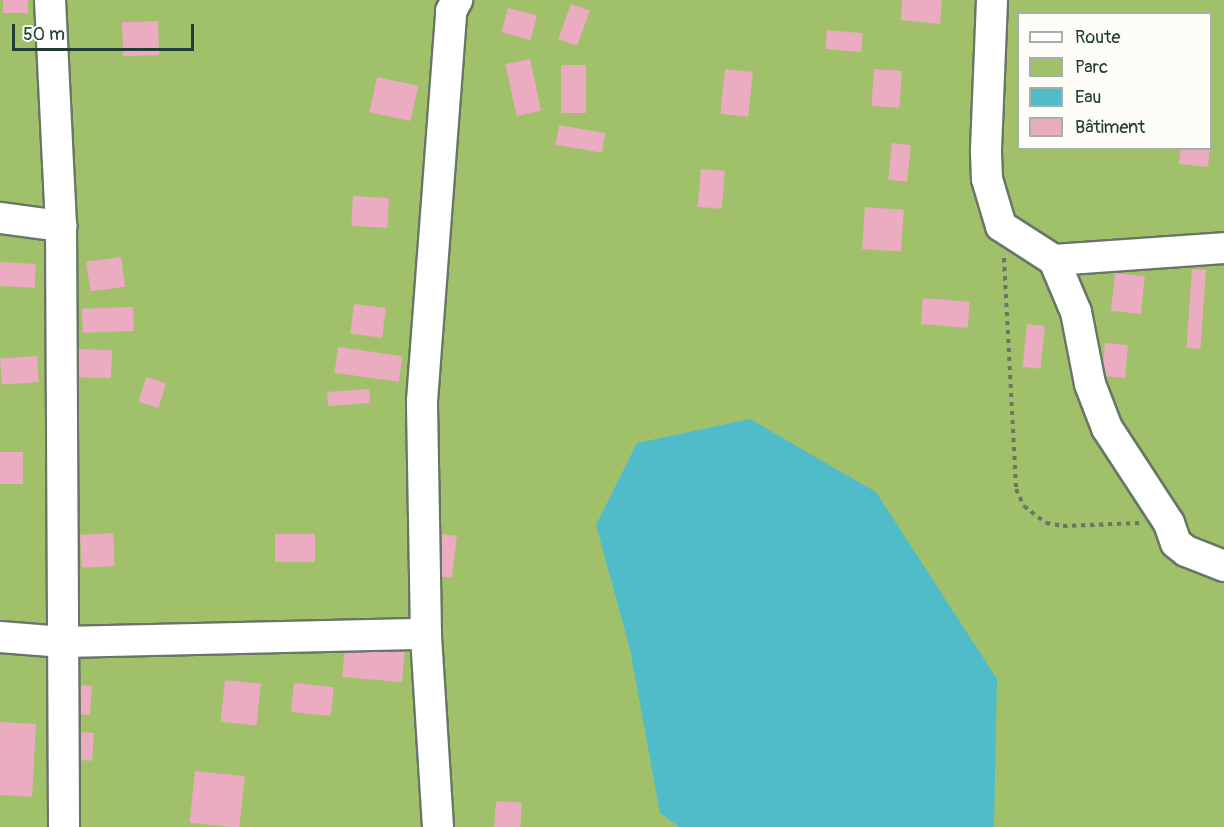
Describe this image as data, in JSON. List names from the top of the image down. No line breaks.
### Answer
{"legend":["Route","Parc","Eau","Bâtiment"],"scale_bar":"50 m"}
